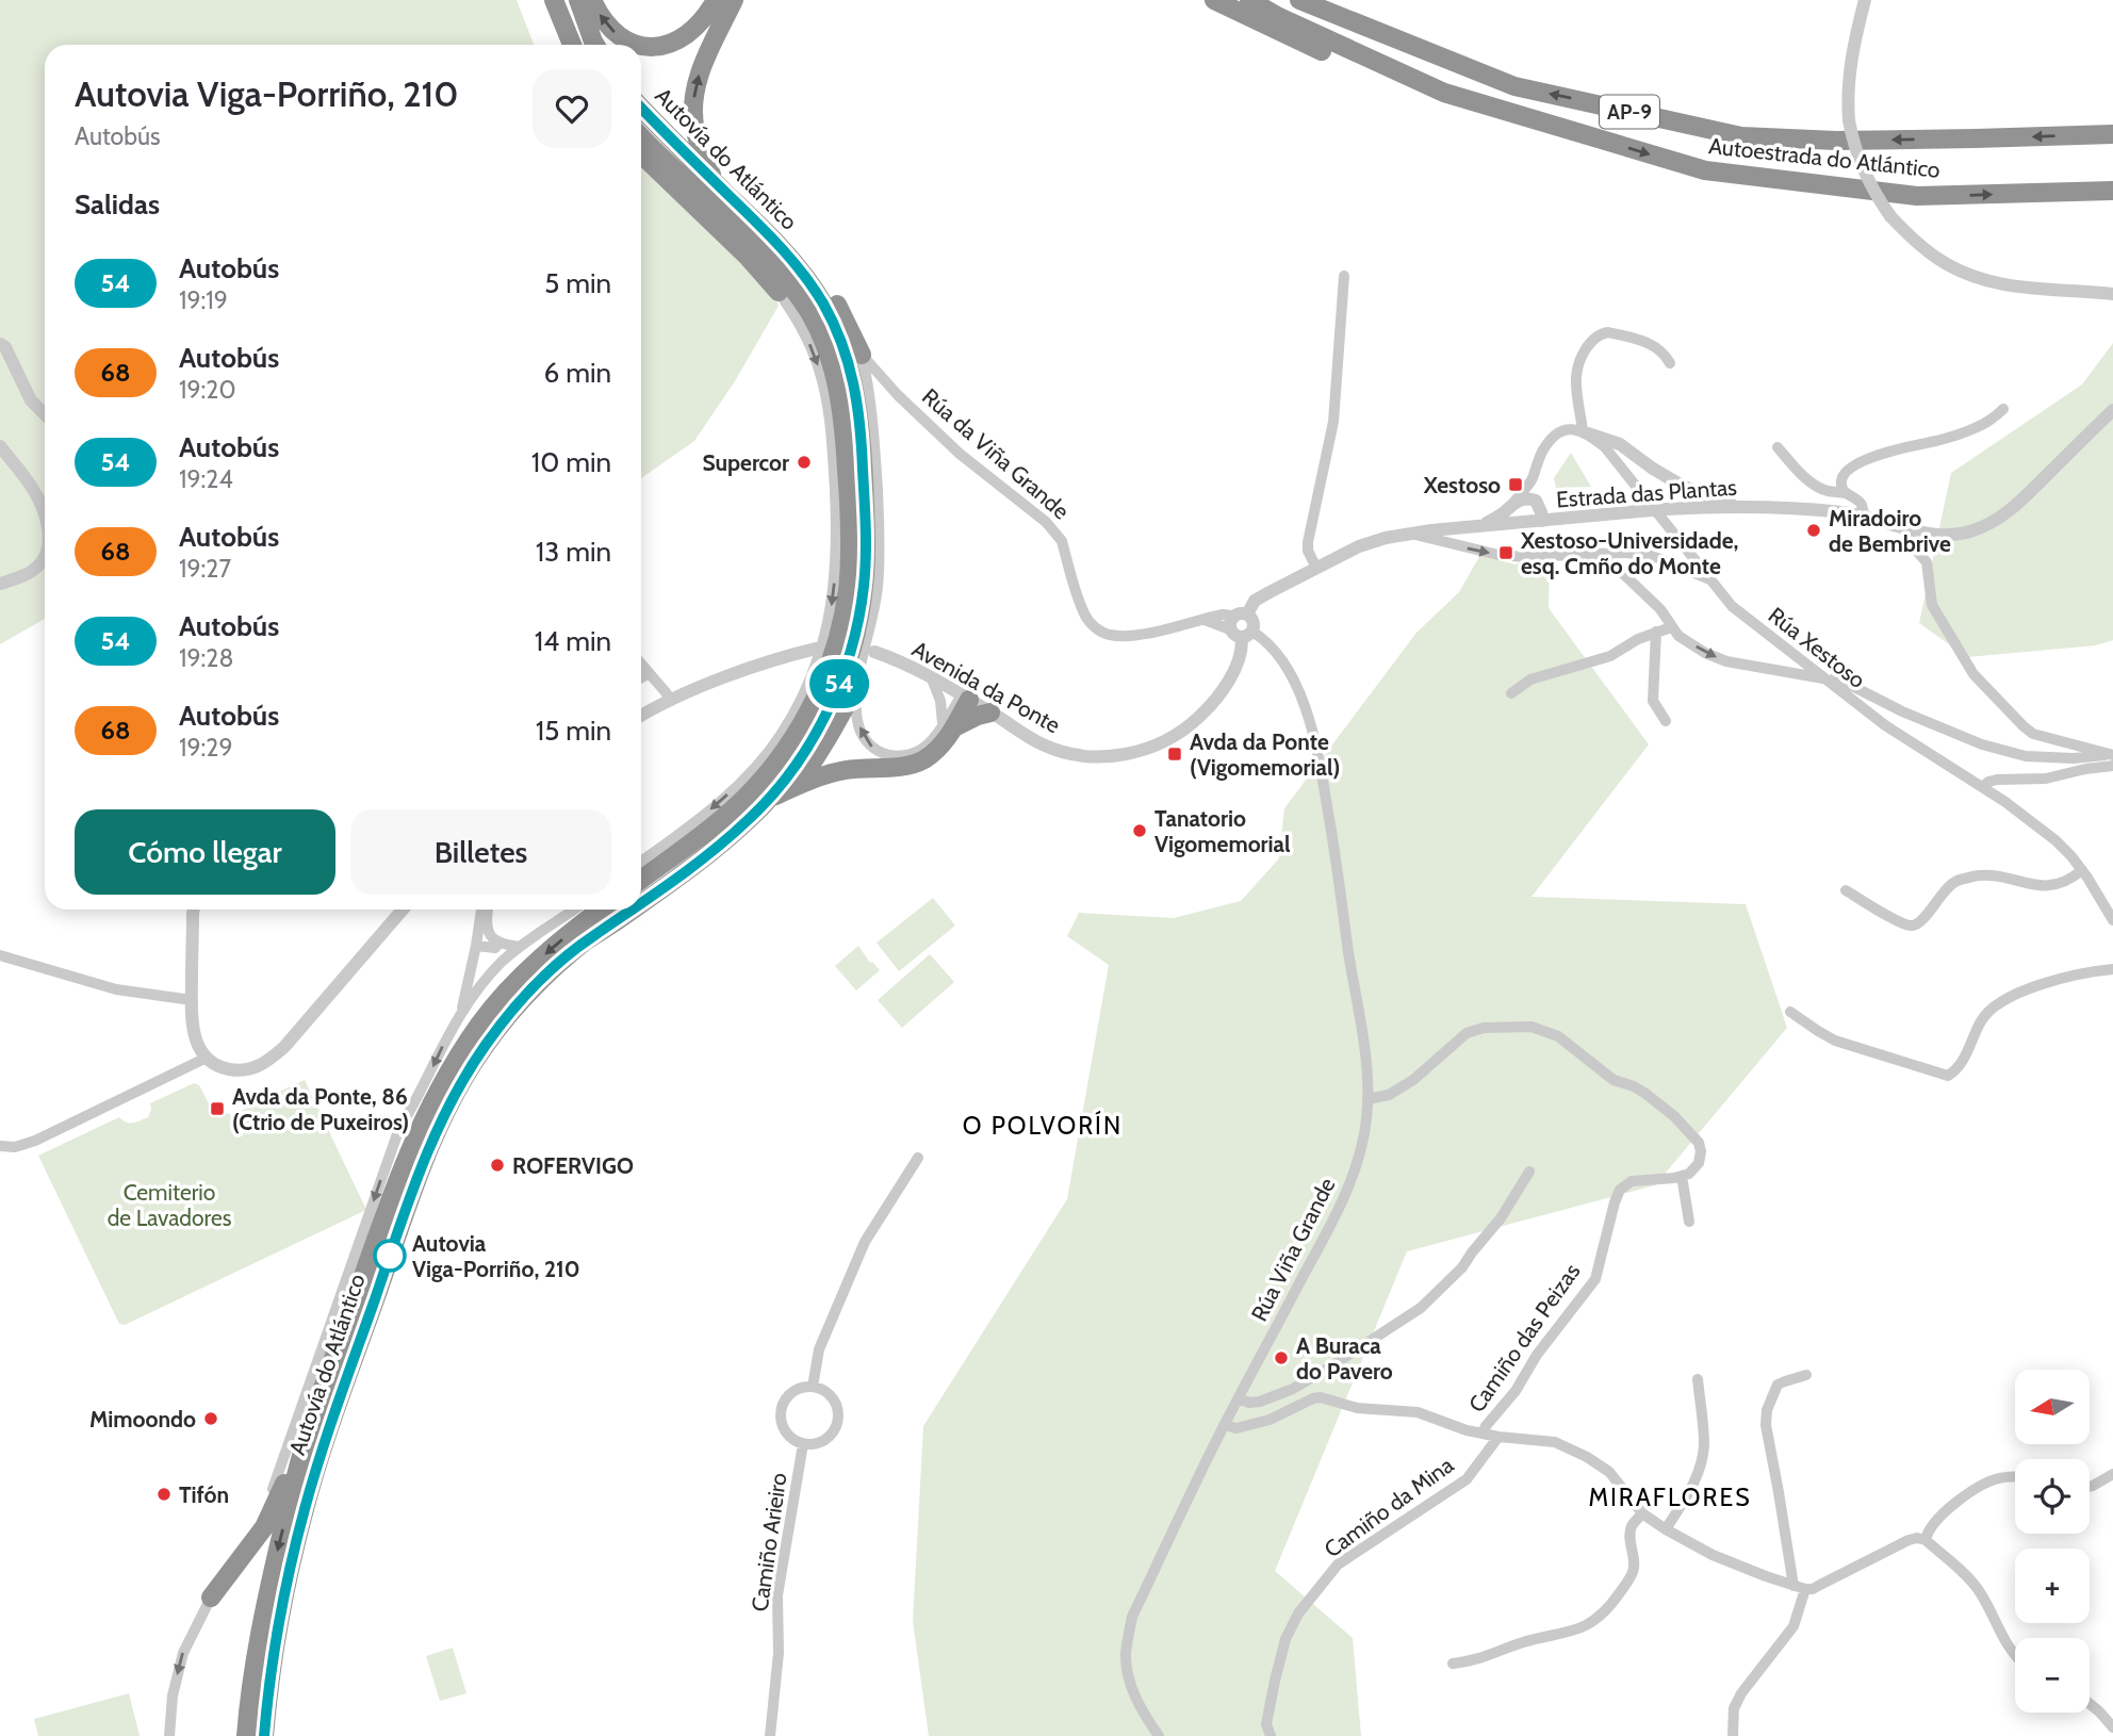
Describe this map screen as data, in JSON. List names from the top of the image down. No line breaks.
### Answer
{"streets":{"highway":["AP-9","Autoestrada do Atlántico","Autovía do Atlántico"],"street":["Rúa da Viña Grande","Estrada das Plantas","Rúa Xestoso","Avenida da Ponte","Rúa Viña Grande","Camiño das Peizas","Camiño da Mina","Camiño Arieiro"]},"crossings":[["Rúa da Viña Grande","Estrada das Plantas"],["Rúa da Viña Grande","Avenida da Ponte"],["Rúa da Viña Grande","Rúa Viña Grande"],["Estrada das Plantas","Avenida da Ponte"],["Estrada das Plantas","Rúa Viña Grande"],["Avenida da Ponte","Rúa Viña Grande"]],"districts":["O POLVORÍN","MIRAFLORES"],"parks":["Cemiterio de Lavadores"],"places":{"other":["Supercor","Miradoiro de Bembrive","Tanatorio Vigomemorial","ROFERVIGO","Autovia Viga-Porriño, 210","A Buraca do Pavero","Mimoondo","Tifón"],"transit":["Xestoso","Xestoso-Universidade, esq. Cmño do Monte","Avda da Ponte (Vigomemorial)","Avda da Ponte, 86 (Ctrio de Puxeiros)"]},"lines":["bus line 54"],"north":"left","page":{"on_map":"54","heading":[["Autovia Viga-Porriño, 210","Autobús"],"Salidas"],"list":[{"mark":"54","name":"Autobús","note":"19:19","value":"5 min"},{"mark":"68","name":"Autobús","note":"19:20","value":"6 min"},{"mark":"54","name":"Autobús","note":"19:24","value":"10 min"},{"mark":"68","name":"Autobús","note":"19:27","value":"13 min"},{"mark":"54","name":"Autobús","note":"19:28","value":"14 min"},{"mark":"68","name":"Autobús","note":"19:29","value":"15 min"}],"buttons":["Cómo llegar","Billetes"],"map_buttons":["+","−"]}}
